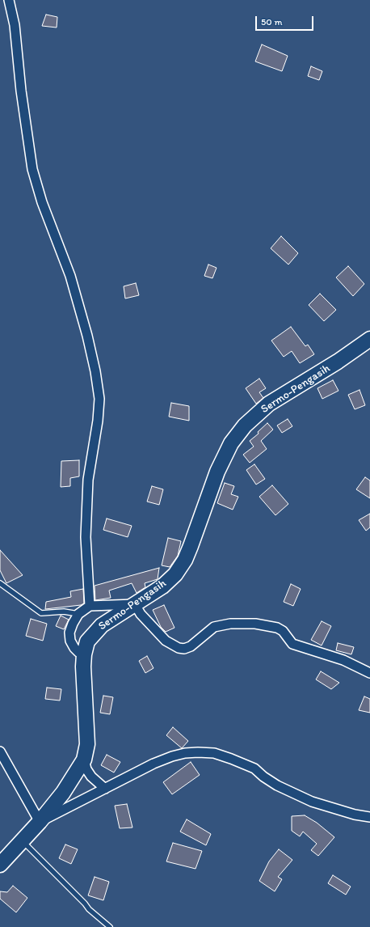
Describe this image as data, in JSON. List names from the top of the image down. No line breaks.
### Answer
{"streets":{"main road":["Sermo-Pengasih"]},"scale_bar":"50 m"}
